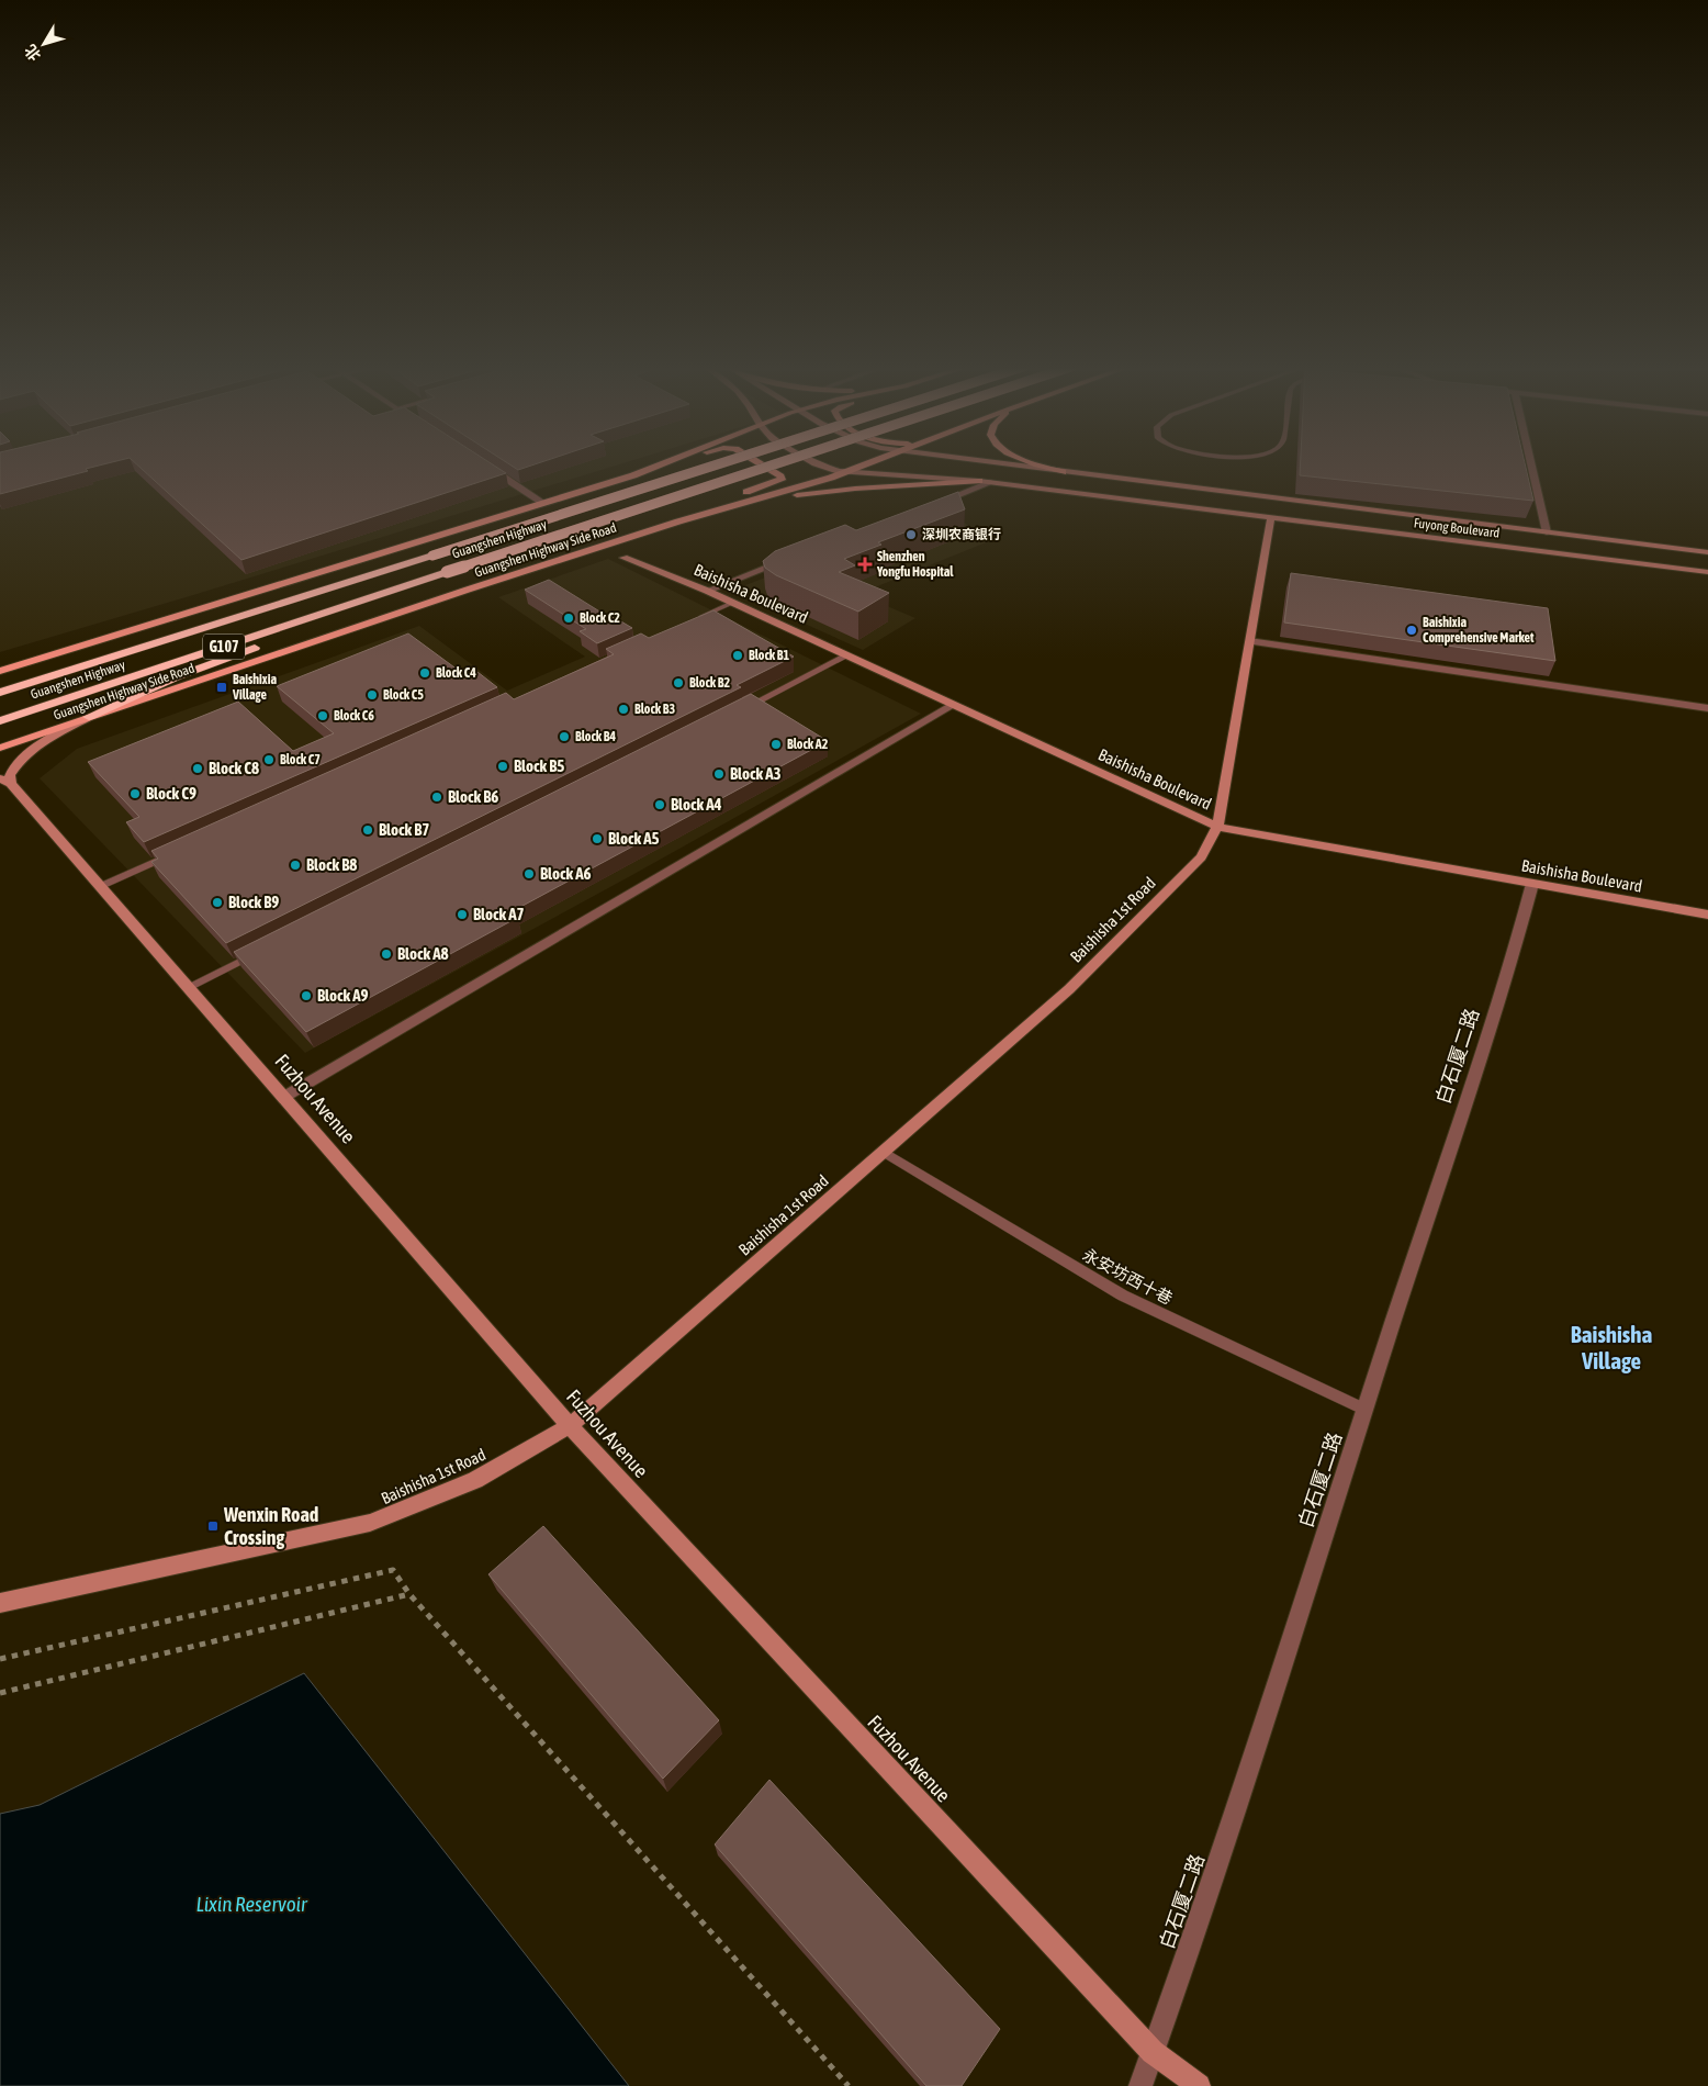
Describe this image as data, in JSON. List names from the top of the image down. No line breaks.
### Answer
{"streets":{"highway":["Guangshen Highway","G107"],"main road":["Fuyong Boulevard","Guangshen Highway Side Road","Baishisha Boulevard","Baishisha 1st Road","Fuzhou Avenue"],"street":["白石厦二路"],"lane":["永安坊西十巷"]},"crossings":[["Fuyong Boulevard","Guangshen Highway Side Road"],["Fuyong Boulevard","Baishisha 1st Road"],["Baishisha Boulevard","Baishisha 1st Road"],["Baishisha Boulevard","白石厦二路"],["Baishisha 1st Road","Fuzhou Avenue"],["Baishisha 1st Road","永安坊西十巷"],["白石厦二路","Fuzhou Avenue"],["白石厦二路","永安坊西十巷"]],"districts":["Baishisha Village"],"water":["Lixin Reservoir"],"places":{"other":["深圳农商银行","Block C2","Baishixia Comprehensive Market","Block B1","Block C4","Block B2","Block C5","Block B3","Block C6","Block B4","Block A2","Block C7","Block B5","Block C8","Block A3","Block C9","Block B6","Block A4","Block B7","Block A5","Block B8","Block A6","Block B9","Block A7","Block A8","Block A9"],"health":["Shenzhen Yongfu Hospital"],"transit":["Baishixia Village","Wenxin Road Crossing"]},"north":"bottom left"}
